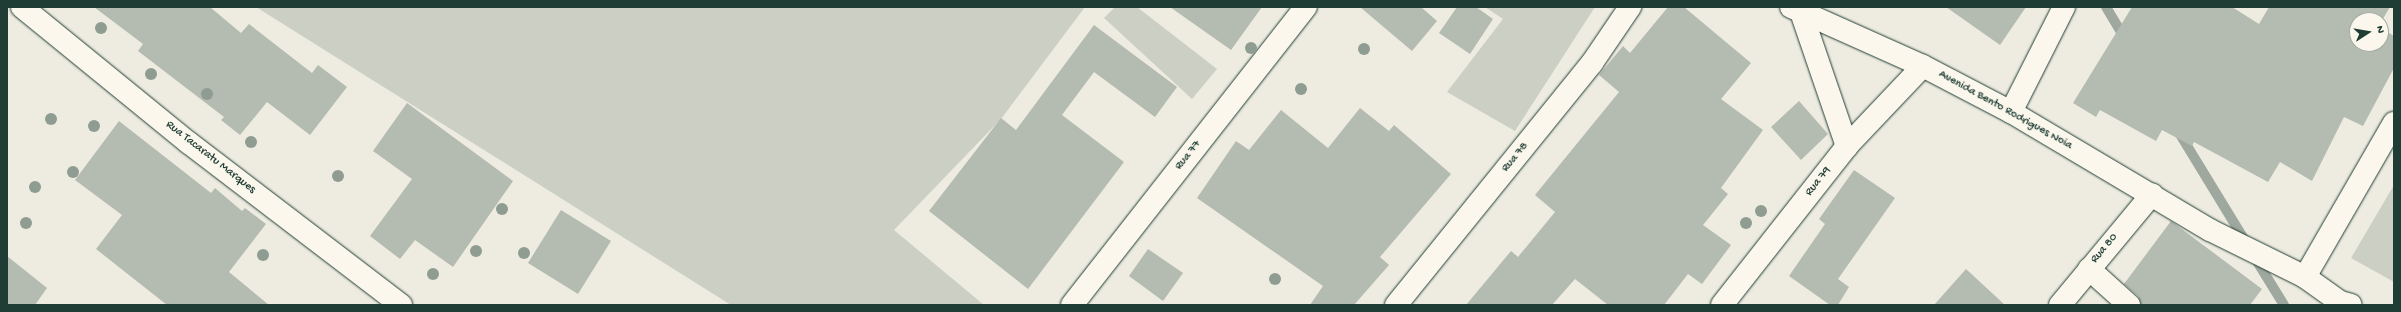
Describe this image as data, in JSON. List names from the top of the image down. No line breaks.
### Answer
{"streets":{"street":["Avenida Bento Rodrigues Noia","Rua 77","Rua Tacaratu Marques","Rua 78","Rua 79","Rua 80"]},"crossings":[["Avenida Bento Rodrigues Noia","Rua 79"],["Avenida Bento Rodrigues Noia","Rua 80"]],"north":"right"}
